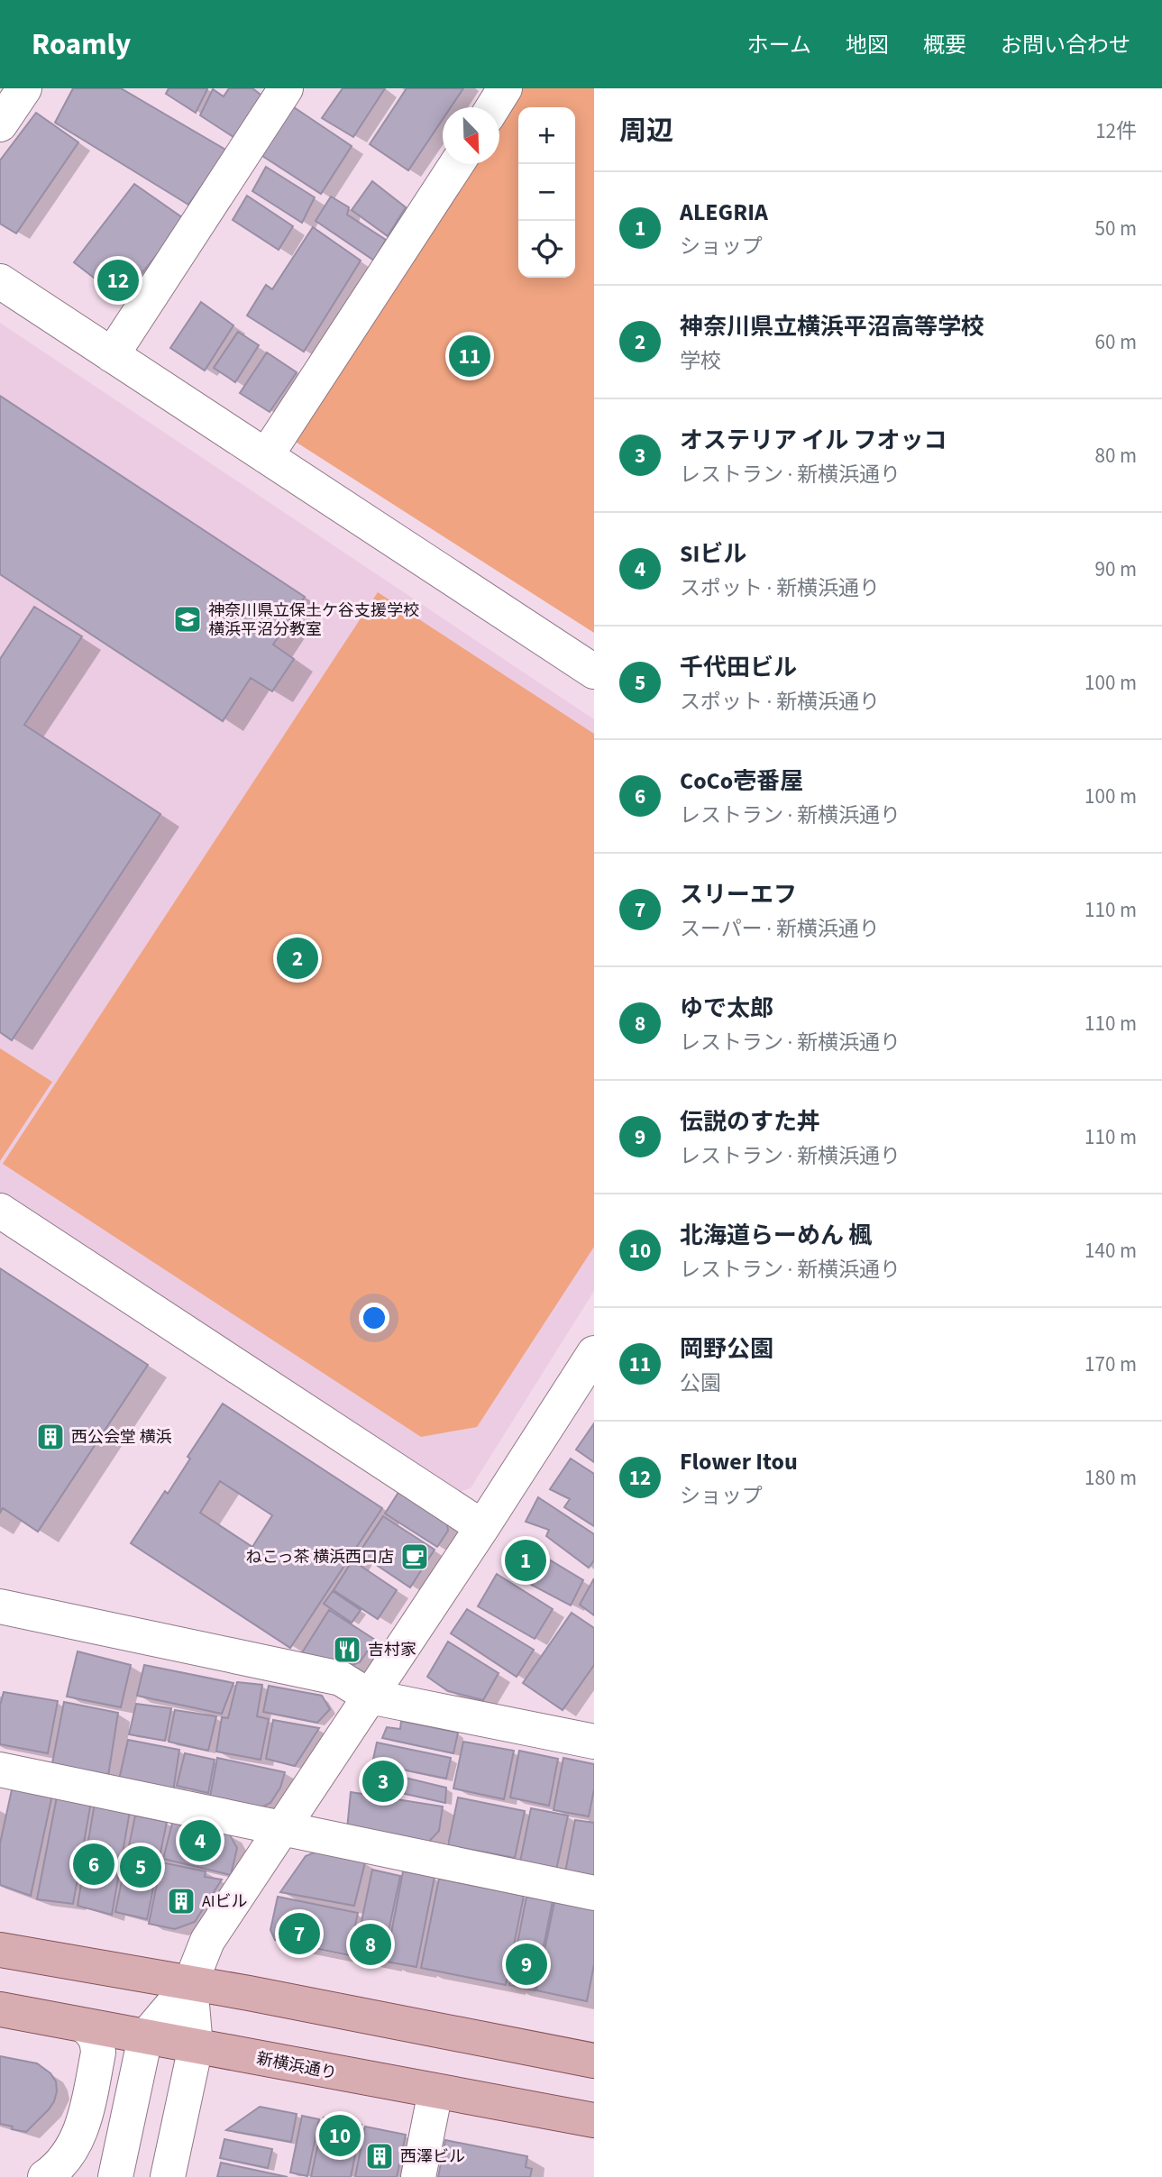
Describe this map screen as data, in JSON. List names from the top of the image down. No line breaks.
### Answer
{"streets":{"main road":["新横浜通り"]},"places":{"school or university":["神奈川県立保土ケ谷支援学校 横浜平沼分教室"],"building":["西公会堂 横浜","AIビル","西澤ビル"],"cafe":["ねこっ茶 横浜西口店"],"restaurant":["吉村家"]},"north":"bottom right","page":{"header":"Roamly","nav":["ホーム","地図","概要","お問い合わせ"],"heading":["周辺","12件"],"map_buttons":["+","−"],"list":[{"mark":"1","name":"ALEGRIA","note":"ショップ","value":"50 m"},{"mark":"2","name":"神奈川県立横浜平沼高等学校","note":"学校","value":"60 m"},{"mark":"3","name":"オステリア イル フオッコ","note":"レストラン · 新横浜通り","value":"80 m"},{"mark":"4","name":"SIビル","note":"スポット · 新横浜通り","value":"90 m"},{"mark":"5","name":"千代田ビル","note":"スポット · 新横浜通り","value":"100 m"},{"mark":"6","name":"CoCo壱番屋","note":"レストラン · 新横浜通り","value":"100 m"},{"mark":"7","name":"スリーエフ","note":"スーパー · 新横浜通り","value":"110 m"},{"mark":"8","name":"ゆで太郎","note":"レストラン · 新横浜通り","value":"110 m"},{"mark":"9","name":"伝説のすた丼","note":"レストラン · 新横浜通り","value":"110 m"},{"mark":"10","name":"北海道らーめん 楓","note":"レストラン · 新横浜通り","value":"140 m"},{"mark":"11","name":"岡野公園","note":"公園","value":"170 m"},{"mark":"12","name":"Flower Itou","note":"ショップ","value":"180 m"}],"pins":["12","11","2","1","3","4","6","5","7","8","9","10"]}}
